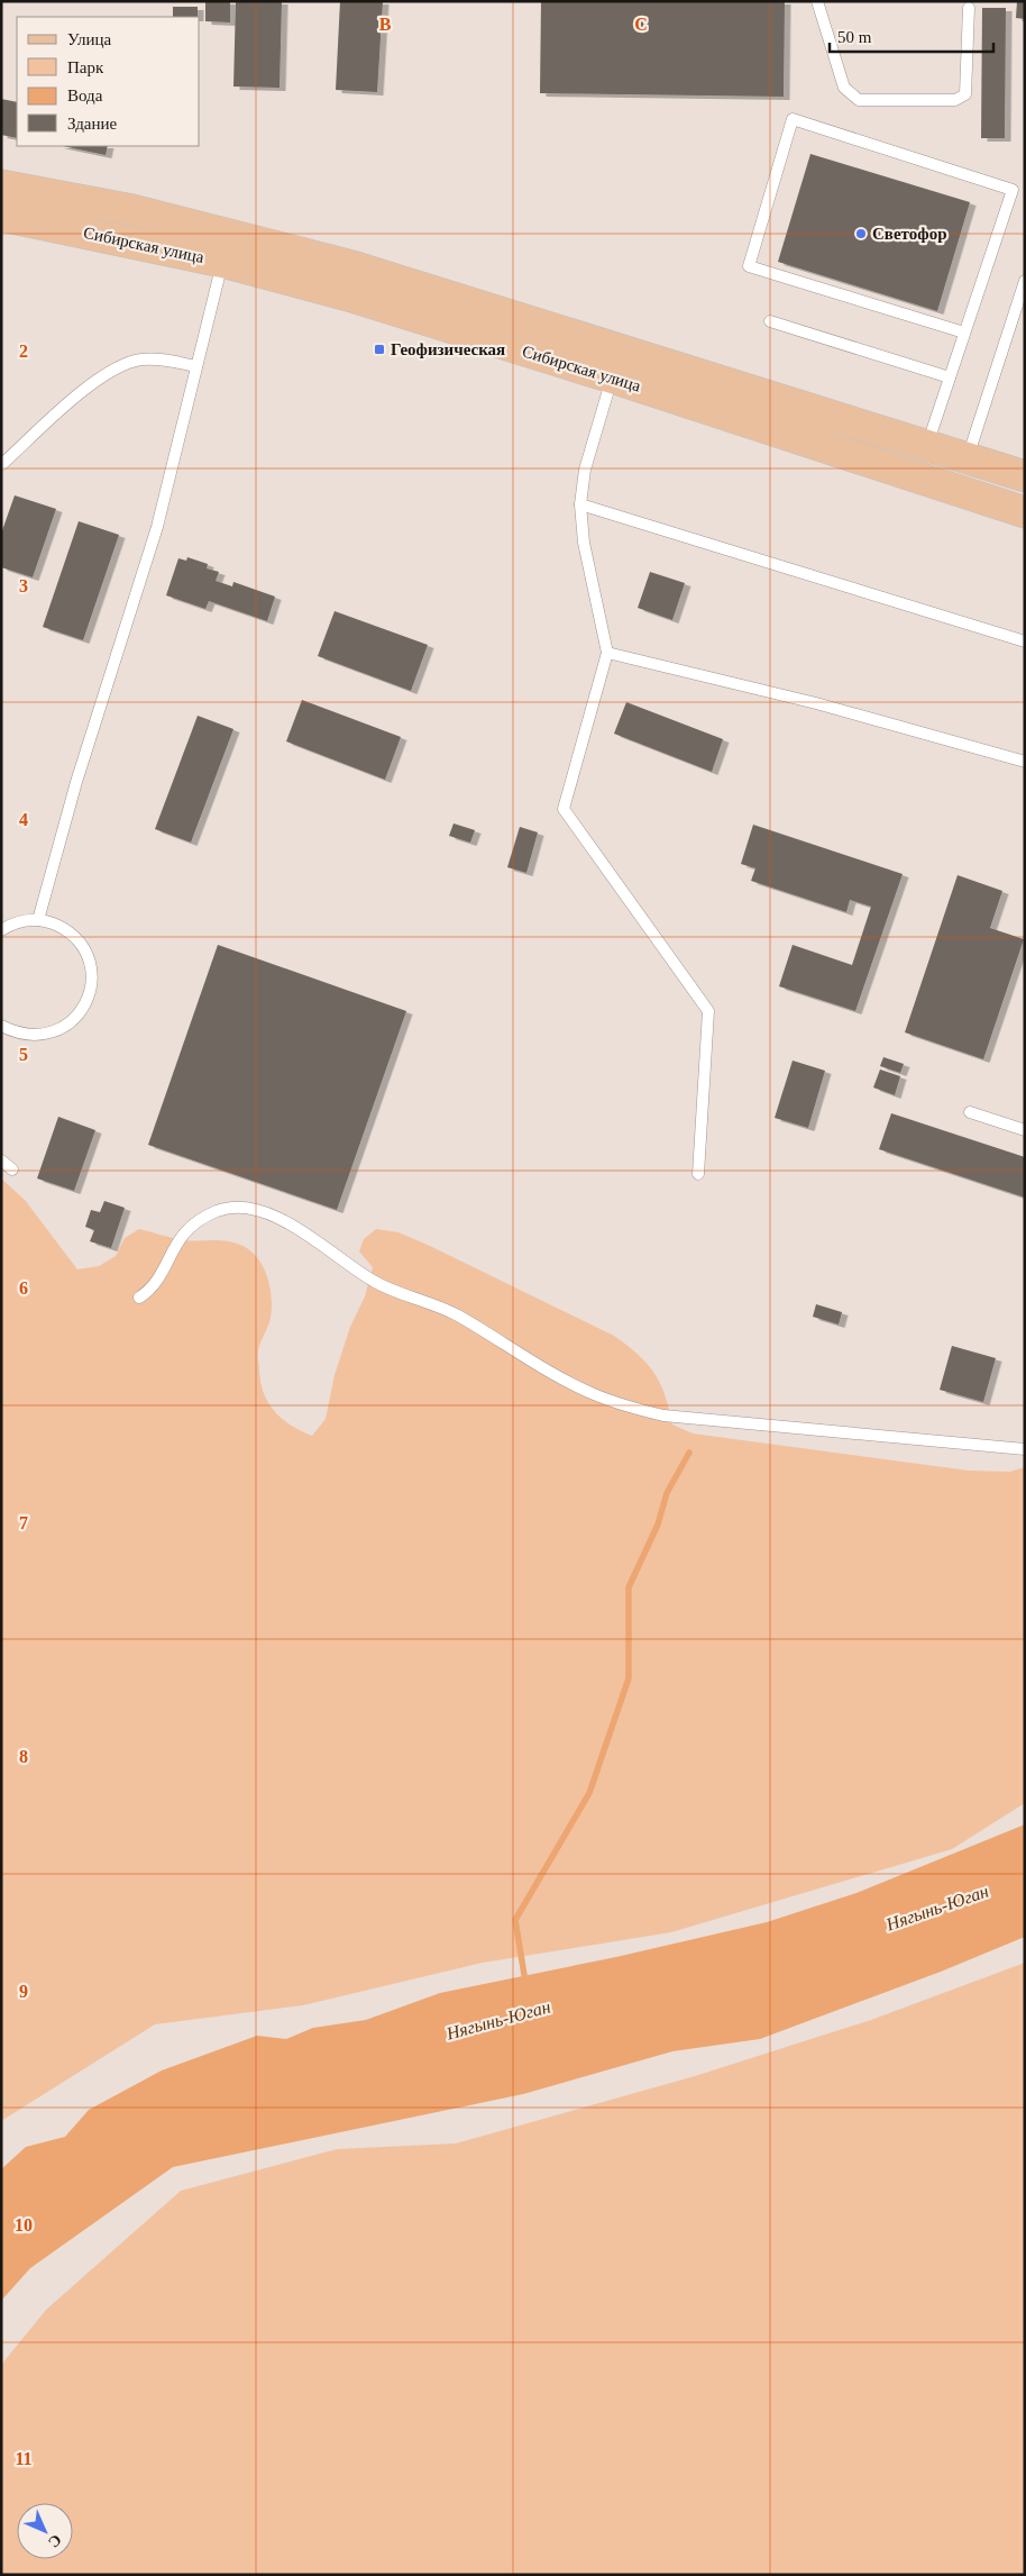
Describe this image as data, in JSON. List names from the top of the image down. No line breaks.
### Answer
{"streets":{"main road":["Сибирская улица"]},"water":["Нягынь-Юган"],"places":{"other":["Светофор"],"transit":["Геофизическая"]},"legend":["Улица","Парк","Вода","Здание"],"scale_bar":"50 m","north":"bottom right","grid":{"columns":["B","C"],"rows":["2","3","4","5","6","7","8","9","10","11"]}}
